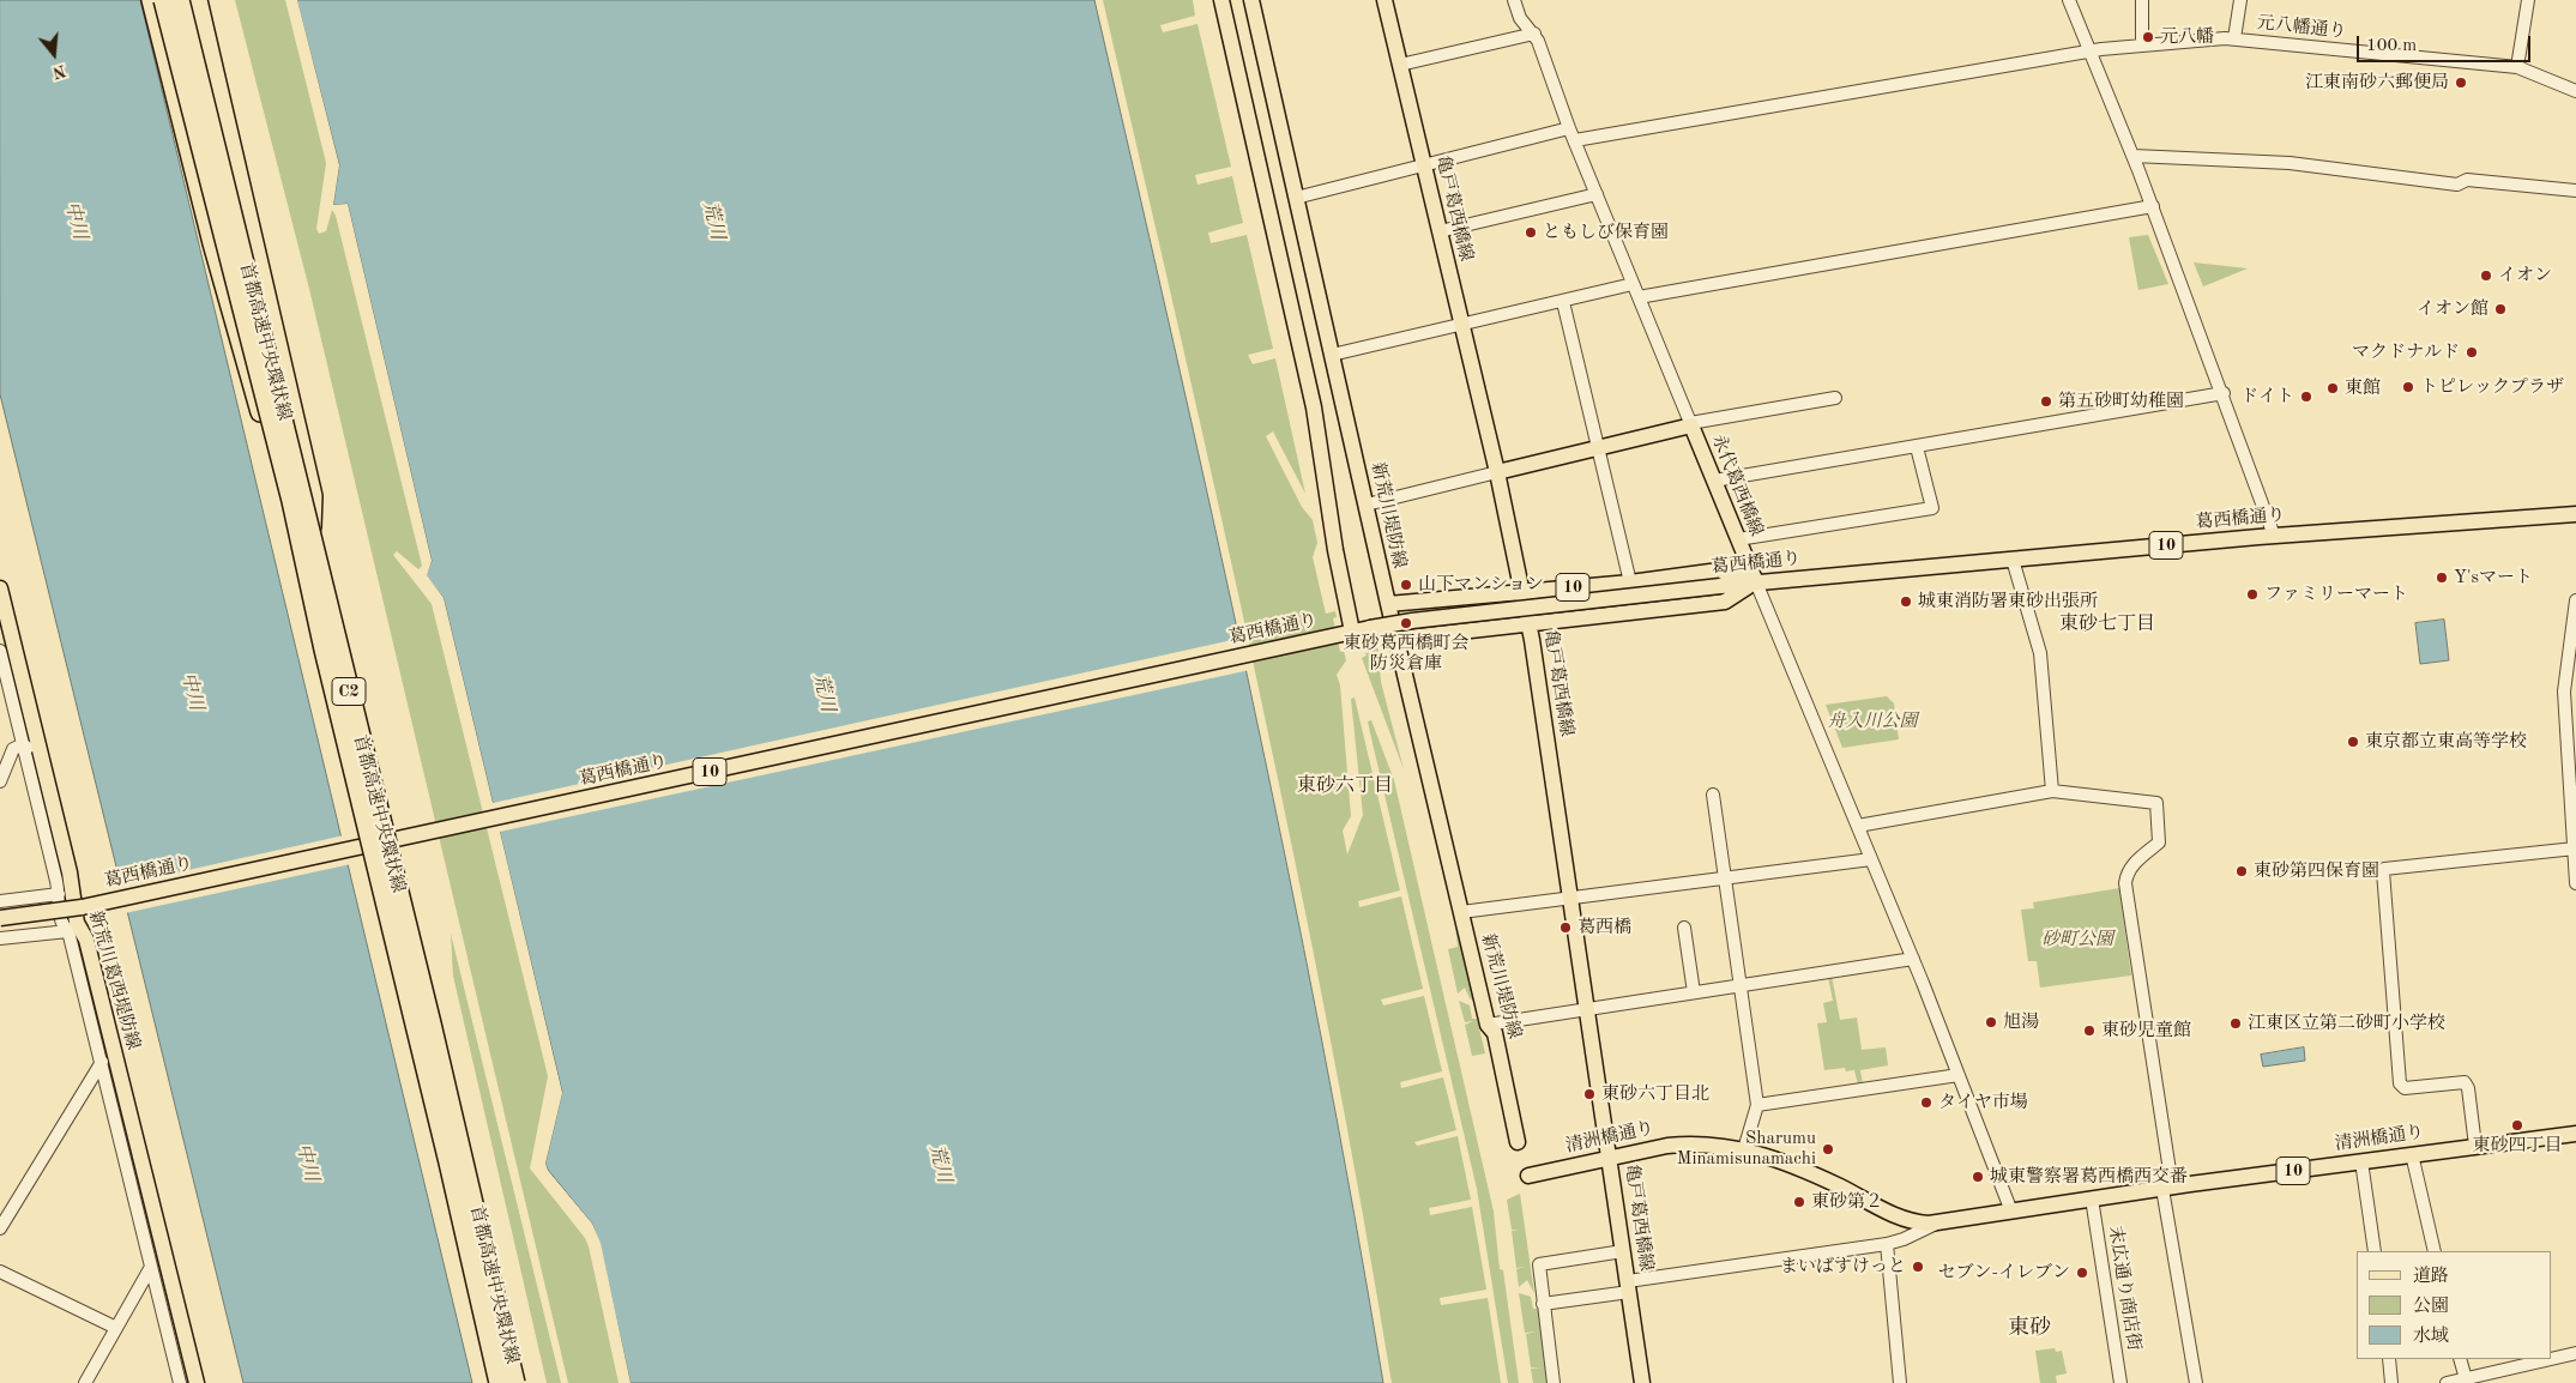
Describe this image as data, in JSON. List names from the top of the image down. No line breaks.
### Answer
{"streets":{"highway":["首都高速中央環状線","C2"],"main road":["亀戸葛西橋線","永代葛西橋線","新荒川堤防線","葛西橋通り","10","新荒川葛西堤防線","清洲橋通り"],"street":["元八幡通り","末広通り商店街"]},"crossings":[["亀戸葛西橋線","永代葛西橋線"],["亀戸葛西橋線","10"],["亀戸葛西橋線","清洲橋通り"],["永代葛西橋線","葛西橋通り"],["永代葛西橋線","10"],["新荒川堤防線","10"],["葛西橋通り","10"],["清洲橋通り","末広通り商店街"]],"districts":["東砂七丁目","東砂六丁目","東砂"],"water":["中川","荒川"],"parks":["舟入川公園","砂町公園"],"places":["元八幡","江東南砂六郵便局","ともしび保育園","イオン","イオン館","マクドナルド","トピレックプラザ","東館","ドイト","第五砂町幼稚園","Y'sマート","山下マンション","ファミリーマート","城東消防署東砂出張所","東砂葛西橋町会 防災倉庫","東京都立東高等学校","東砂第四保育園","葛西橋","旭湯","江東区立第二砂町小学校","東砂児童館","東砂六丁目北","タイヤ市場","東砂四丁目","Sharumu Minamisunamachi","城東警察署葛西橋西交番","東砂第２","まいばすけっと","セブン-イレブン"],"legend":["道路","公園","水域"],"scale_bar":"100 m","north":"bottom"}
